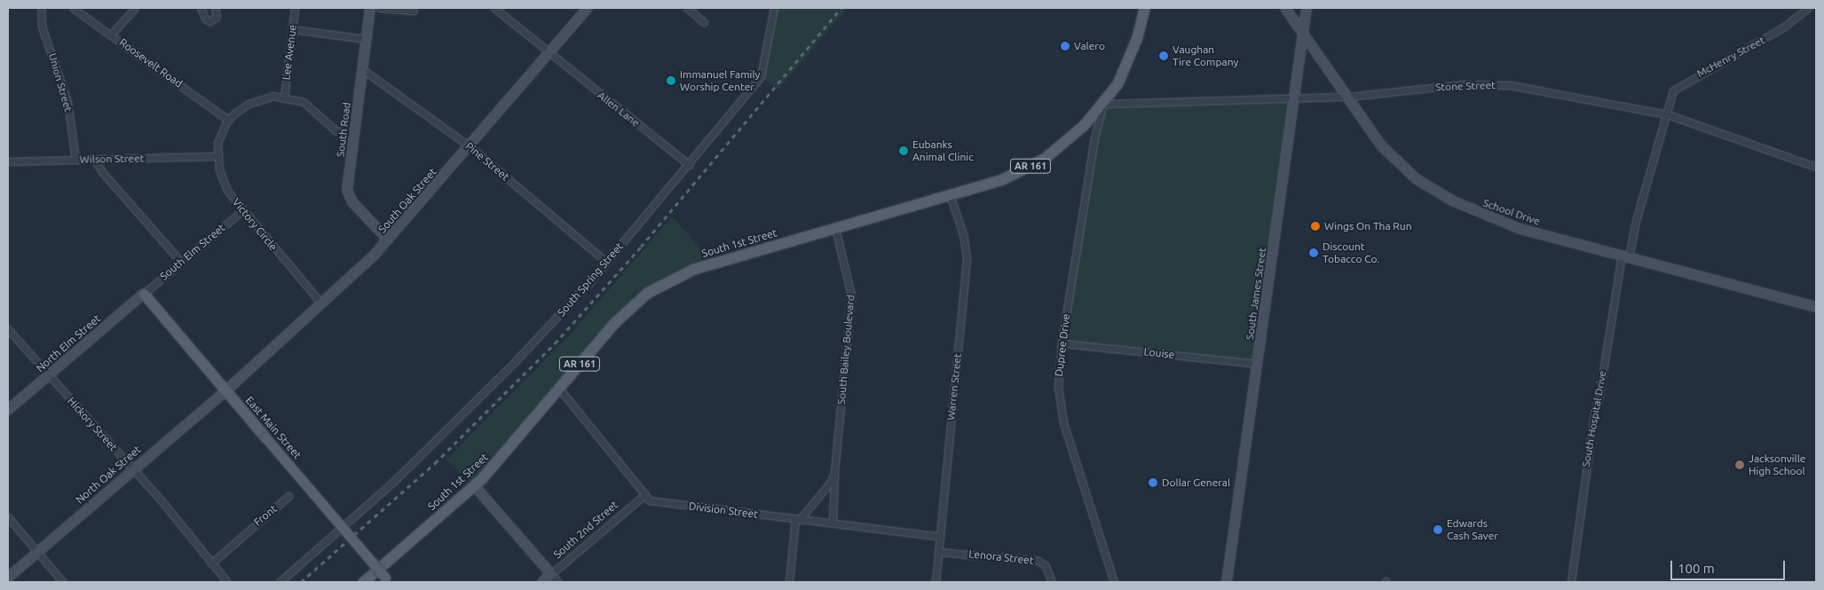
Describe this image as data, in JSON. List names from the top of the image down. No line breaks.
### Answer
{"streets":{"main road":["AR 161","South 1st Street","East Main Street"],"street":["Lee Avenue","McHenry Street","Roosevelt Road","Union Street","Stone Street","Allen Lane","South Road","Wilson Street","Pine Street","South Oak Street","School Drive","Victory Circle","South Elm Street","South Spring Street","South James Street","North Elm Street","Dupree Drive","South Bailey Boulevard","Louise","Warren Street","South Hospital Drive","Hickory Street","North Oak Street","Division Street","Front","South 2nd Street","Lenora Street"]},"crossings":[["Lee Avenue","Victory Circle"],["McHenry Street","Stone Street"],["McHenry Street","School Drive"],["McHenry Street","South Hospital Drive"],["Roosevelt Road","Victory Circle"],["Union Street","Wilson Street"],["Stone Street","School Drive"],["Stone Street","South 1st Street"],["Stone Street","South James Street"],["Stone Street","Dupree Drive"],["Allen Lane","South Oak Street"],["Allen Lane","South Spring Street"],["South Road","Pine Street"],["South Road","South Oak Street"],["South Road","Victory Circle"],["Wilson Street","Victory Circle"],["Pine Street","South Oak Street"],["Pine Street","South Spring Street"],["South Oak Street","Victory Circle"],["South Oak Street","East Main Street"],["South Oak Street","North Oak Street"],["School Drive","South James Street"],["School Drive","South Hospital Drive"],["Victory Circle","South Elm Street"],["South 1st Street","Dupree Drive"],["South 1st Street","South Bailey Boulevard"],["South 1st Street","Warren Street"],["South Elm Street","North Elm Street"],["South Elm Street","East Main Street"],["South James Street","Louise"],["North Elm Street","Hickory Street"],["North Elm Street","East Main Street"],["Dupree Drive","Louise"],["South Bailey Boulevard","Division Street"],["Warren Street","Division Street"],["Warren Street","Lenora Street"],["Hickory Street","North Oak Street"],["Hickory Street","Front"],["East Main Street","North Oak Street"],["Division Street","South 2nd Street"]],"places":["Valero","Vaughan Tire Company","Immanuel Family Worship Center","Eubanks Animal Clinic","Wings On Tha Run","Discount Tobacco Co.","Jacksonville High School","Dollar General","Edwards Cash Saver"],"scale_bar":"100 m"}
